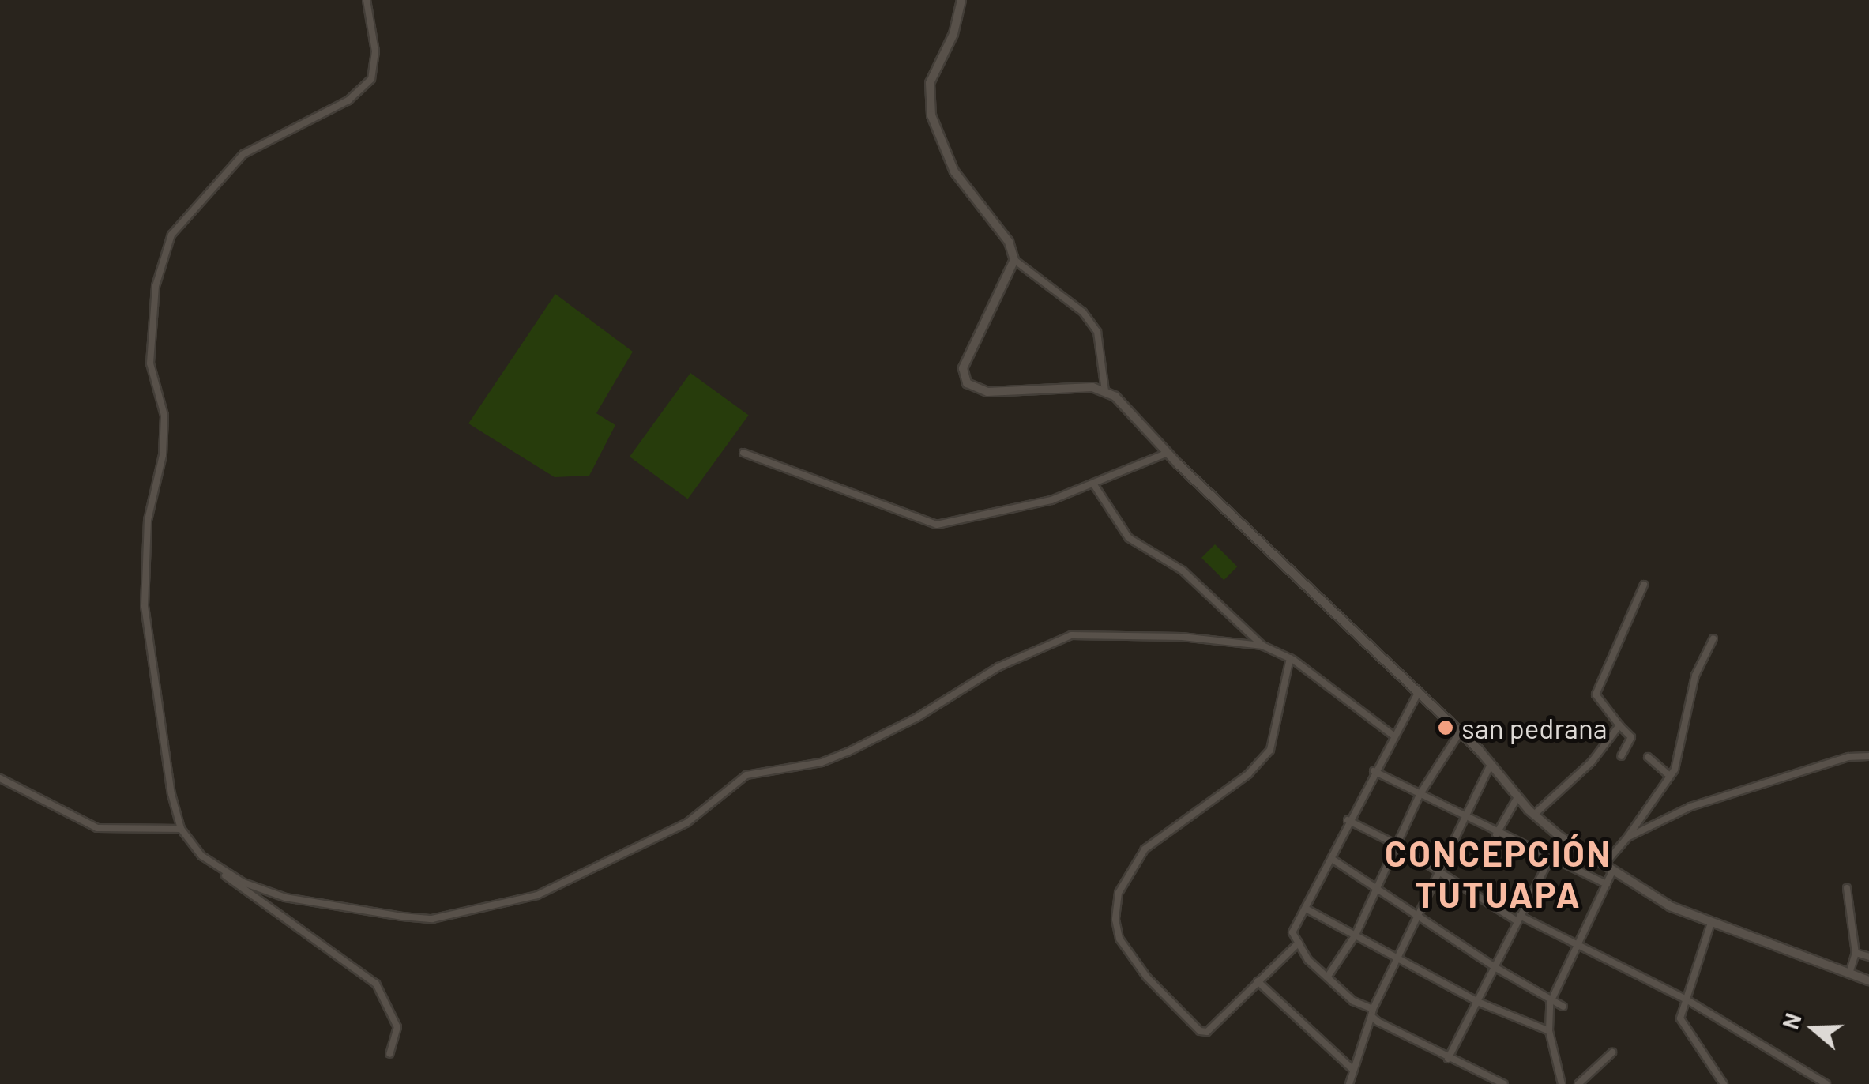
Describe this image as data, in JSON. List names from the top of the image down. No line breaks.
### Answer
{"districts":["CONCEPCIÓN TUTUAPA"],"places":["san pedrana"],"north":"left"}
